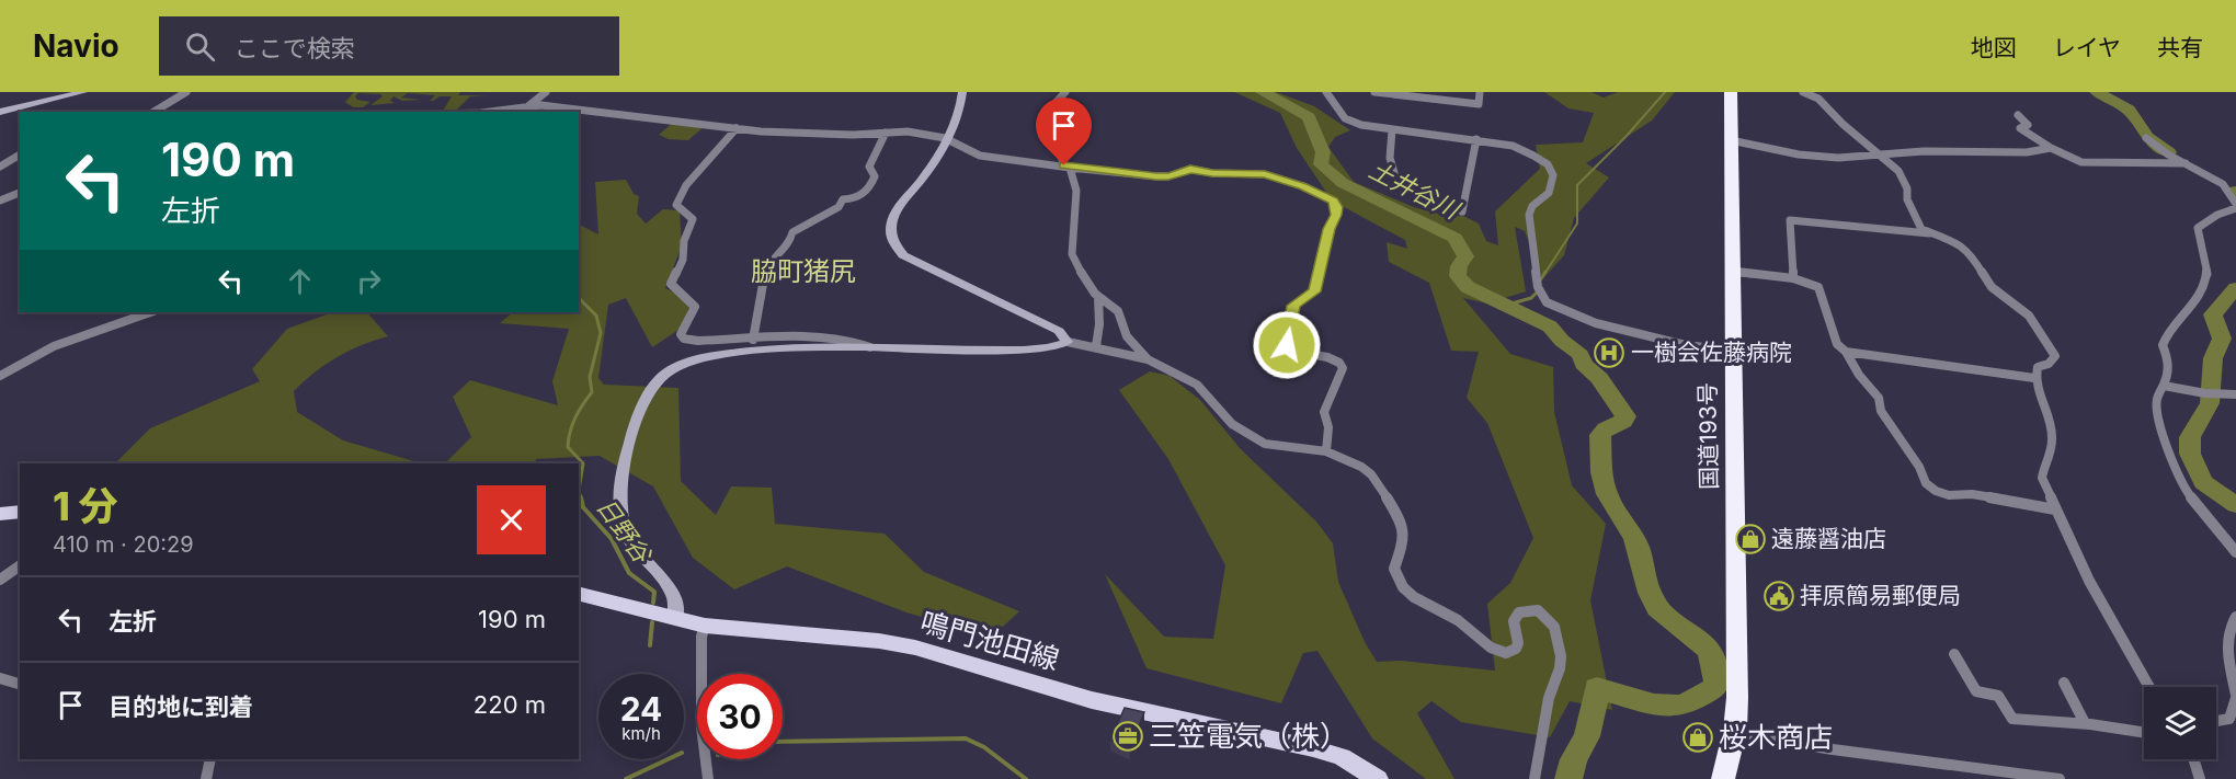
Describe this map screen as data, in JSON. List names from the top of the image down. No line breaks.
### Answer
{"streets":{"highway":["国道193号"],"main road":["鳴門池田線"]},"districts":["脇町猪尻"],"water":["土井谷川","日野谷"],"places":{"hospital":["一樹会佐藤病院"],"shop":["遠藤醤油店","桜木商店"],"public building":["拝原簡易郵便局"],"office":["三笠電気（株）"]},"page":{"header":"Navio","search":"ここで検索","nav":["地図","レイヤ","共有"],"turn":["190 m","左折"],"heading":["1 分","410 m · 20:29"],"list":[{"name":"左折","value":"190 m"},{"name":"目的地に到着","value":"220 m"}],"speed":"24 km/h","limit":"30"}}
